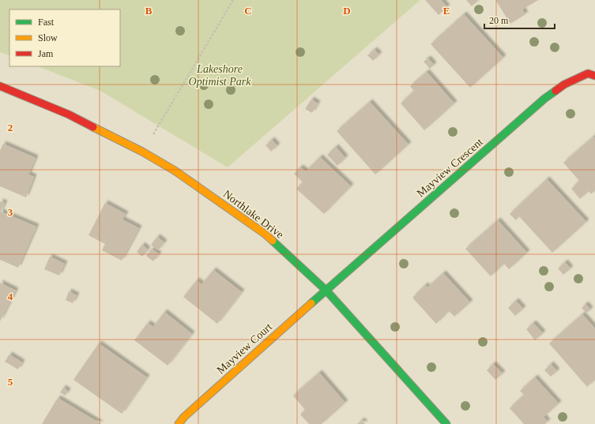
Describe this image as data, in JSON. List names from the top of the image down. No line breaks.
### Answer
{"streets":{"street":["Mayview Crescent","Northlake Drive","Mayview Court"]},"crossings":[["Mayview Crescent","Northlake Drive"],["Mayview Crescent","Mayview Court"],["Northlake Drive","Mayview Court"]],"parks":["Lakeshore Optimist Park"],"legend":["Fast","Slow","Jam"],"scale_bar":"20 m","grid":{"columns":["B","C","D","E"],"rows":["2","3","4","5"]}}
